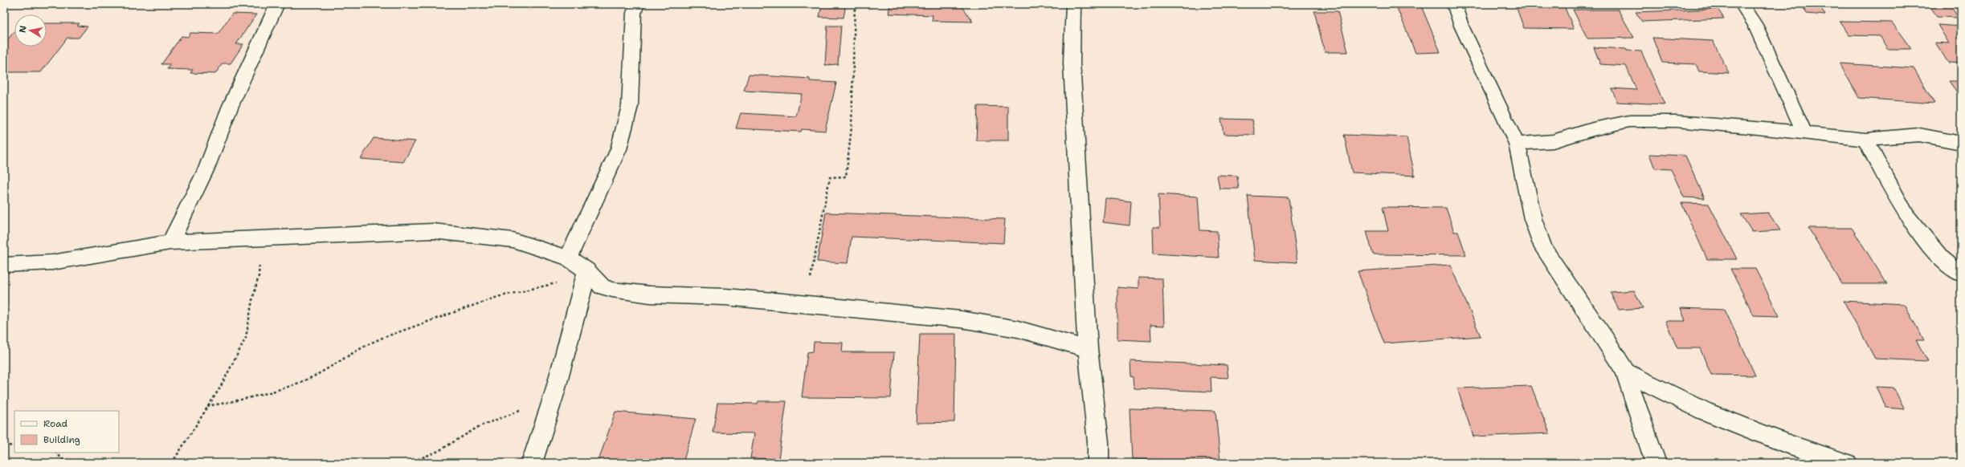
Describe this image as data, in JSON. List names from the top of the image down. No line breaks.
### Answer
{"legend":["Road","Building"],"north":"left"}
